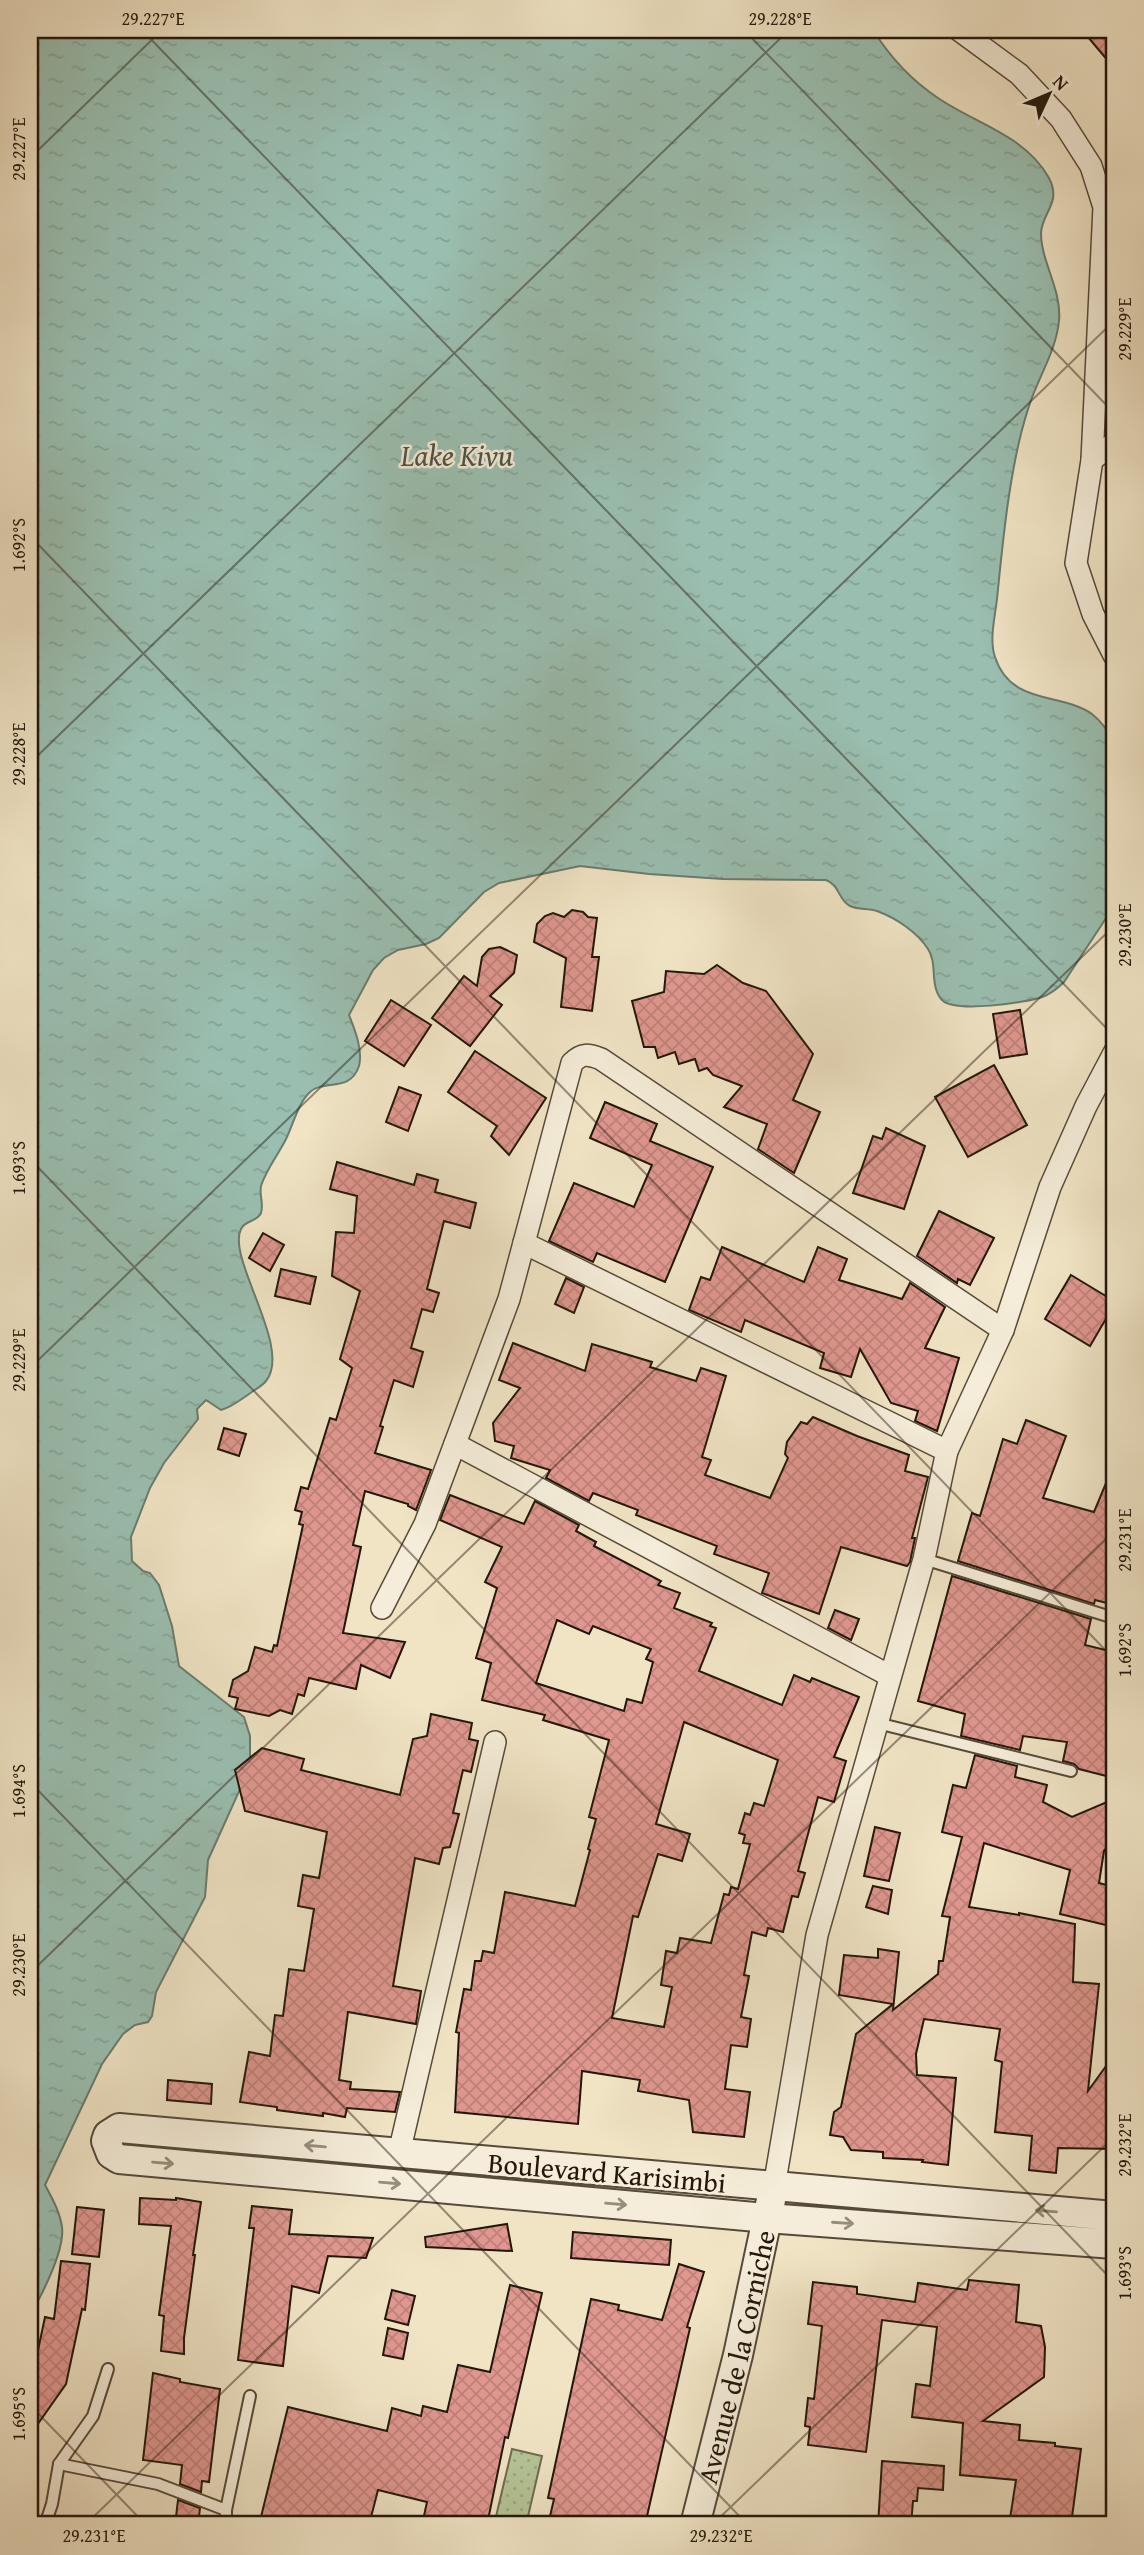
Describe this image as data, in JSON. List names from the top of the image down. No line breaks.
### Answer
{"streets":{"street":["Boulevard Karisimbi","Avenue de la Corniche"]},"crossings":[["Boulevard Karisimbi","Avenue de la Corniche"]],"water":["Lake Kivu"],"north":"top right","coordinates":["29.227°E","29.228°E","29.229°E","1.692°S","29.230°E","1.693°S","29.231°E","1.694°S","29.232°E","1.695°S"]}
